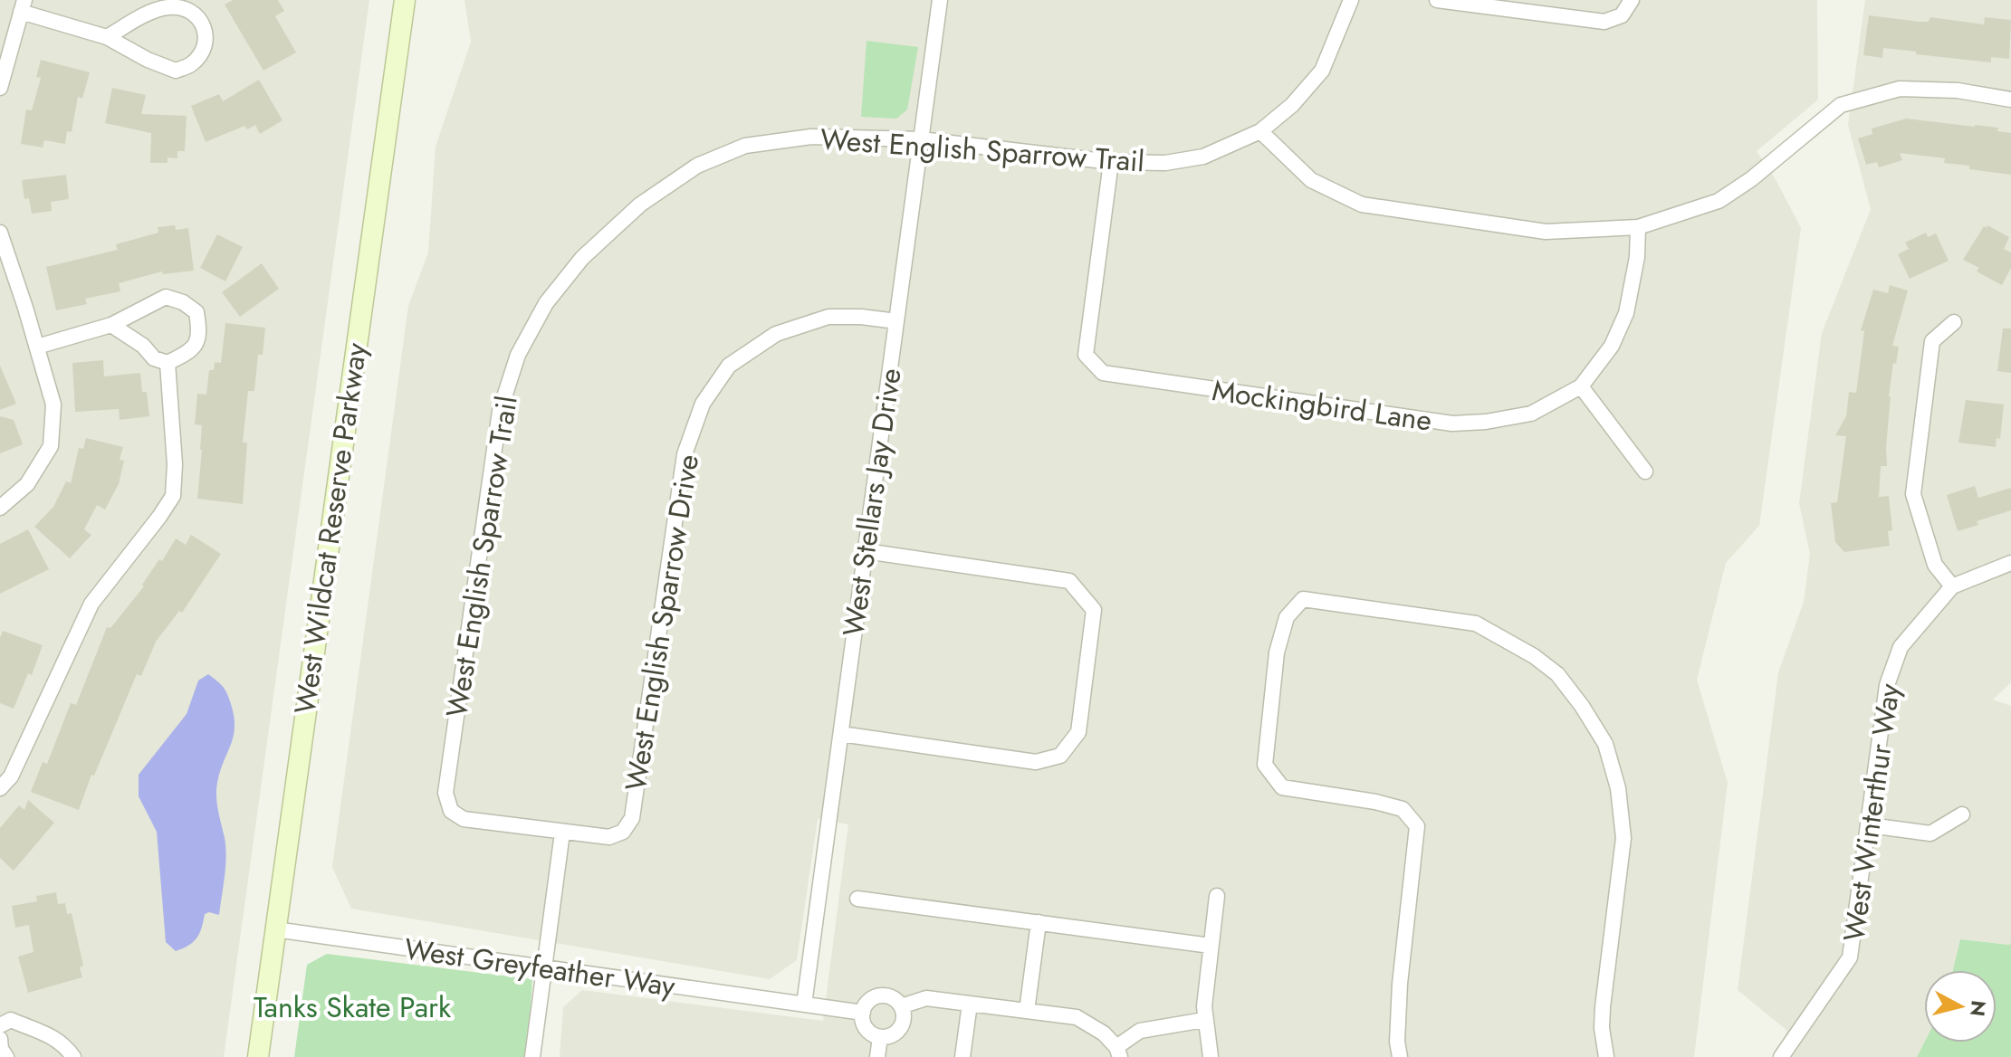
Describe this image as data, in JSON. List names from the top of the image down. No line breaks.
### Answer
{"streets":{"main road":["West Wildcat Reserve Parkway"],"street":["West English Sparrow Trail","Mockingbird Lane","West Stellars Jay Drive","West English Sparrow Drive","West Winterthur Way","West Greyfeather Way"]},"crossings":[["West English Sparrow Trail","Mockingbird Lane"],["West English Sparrow Trail","West Stellars Jay Drive"],["West English Sparrow Trail","West English Sparrow Drive"],["West Stellars Jay Drive","West English Sparrow Drive"],["West Stellars Jay Drive","West Greyfeather Way"],["West Wildcat Reserve Parkway","West Greyfeather Way"]],"parks":["Tanks Skate Park"],"north":"right"}
